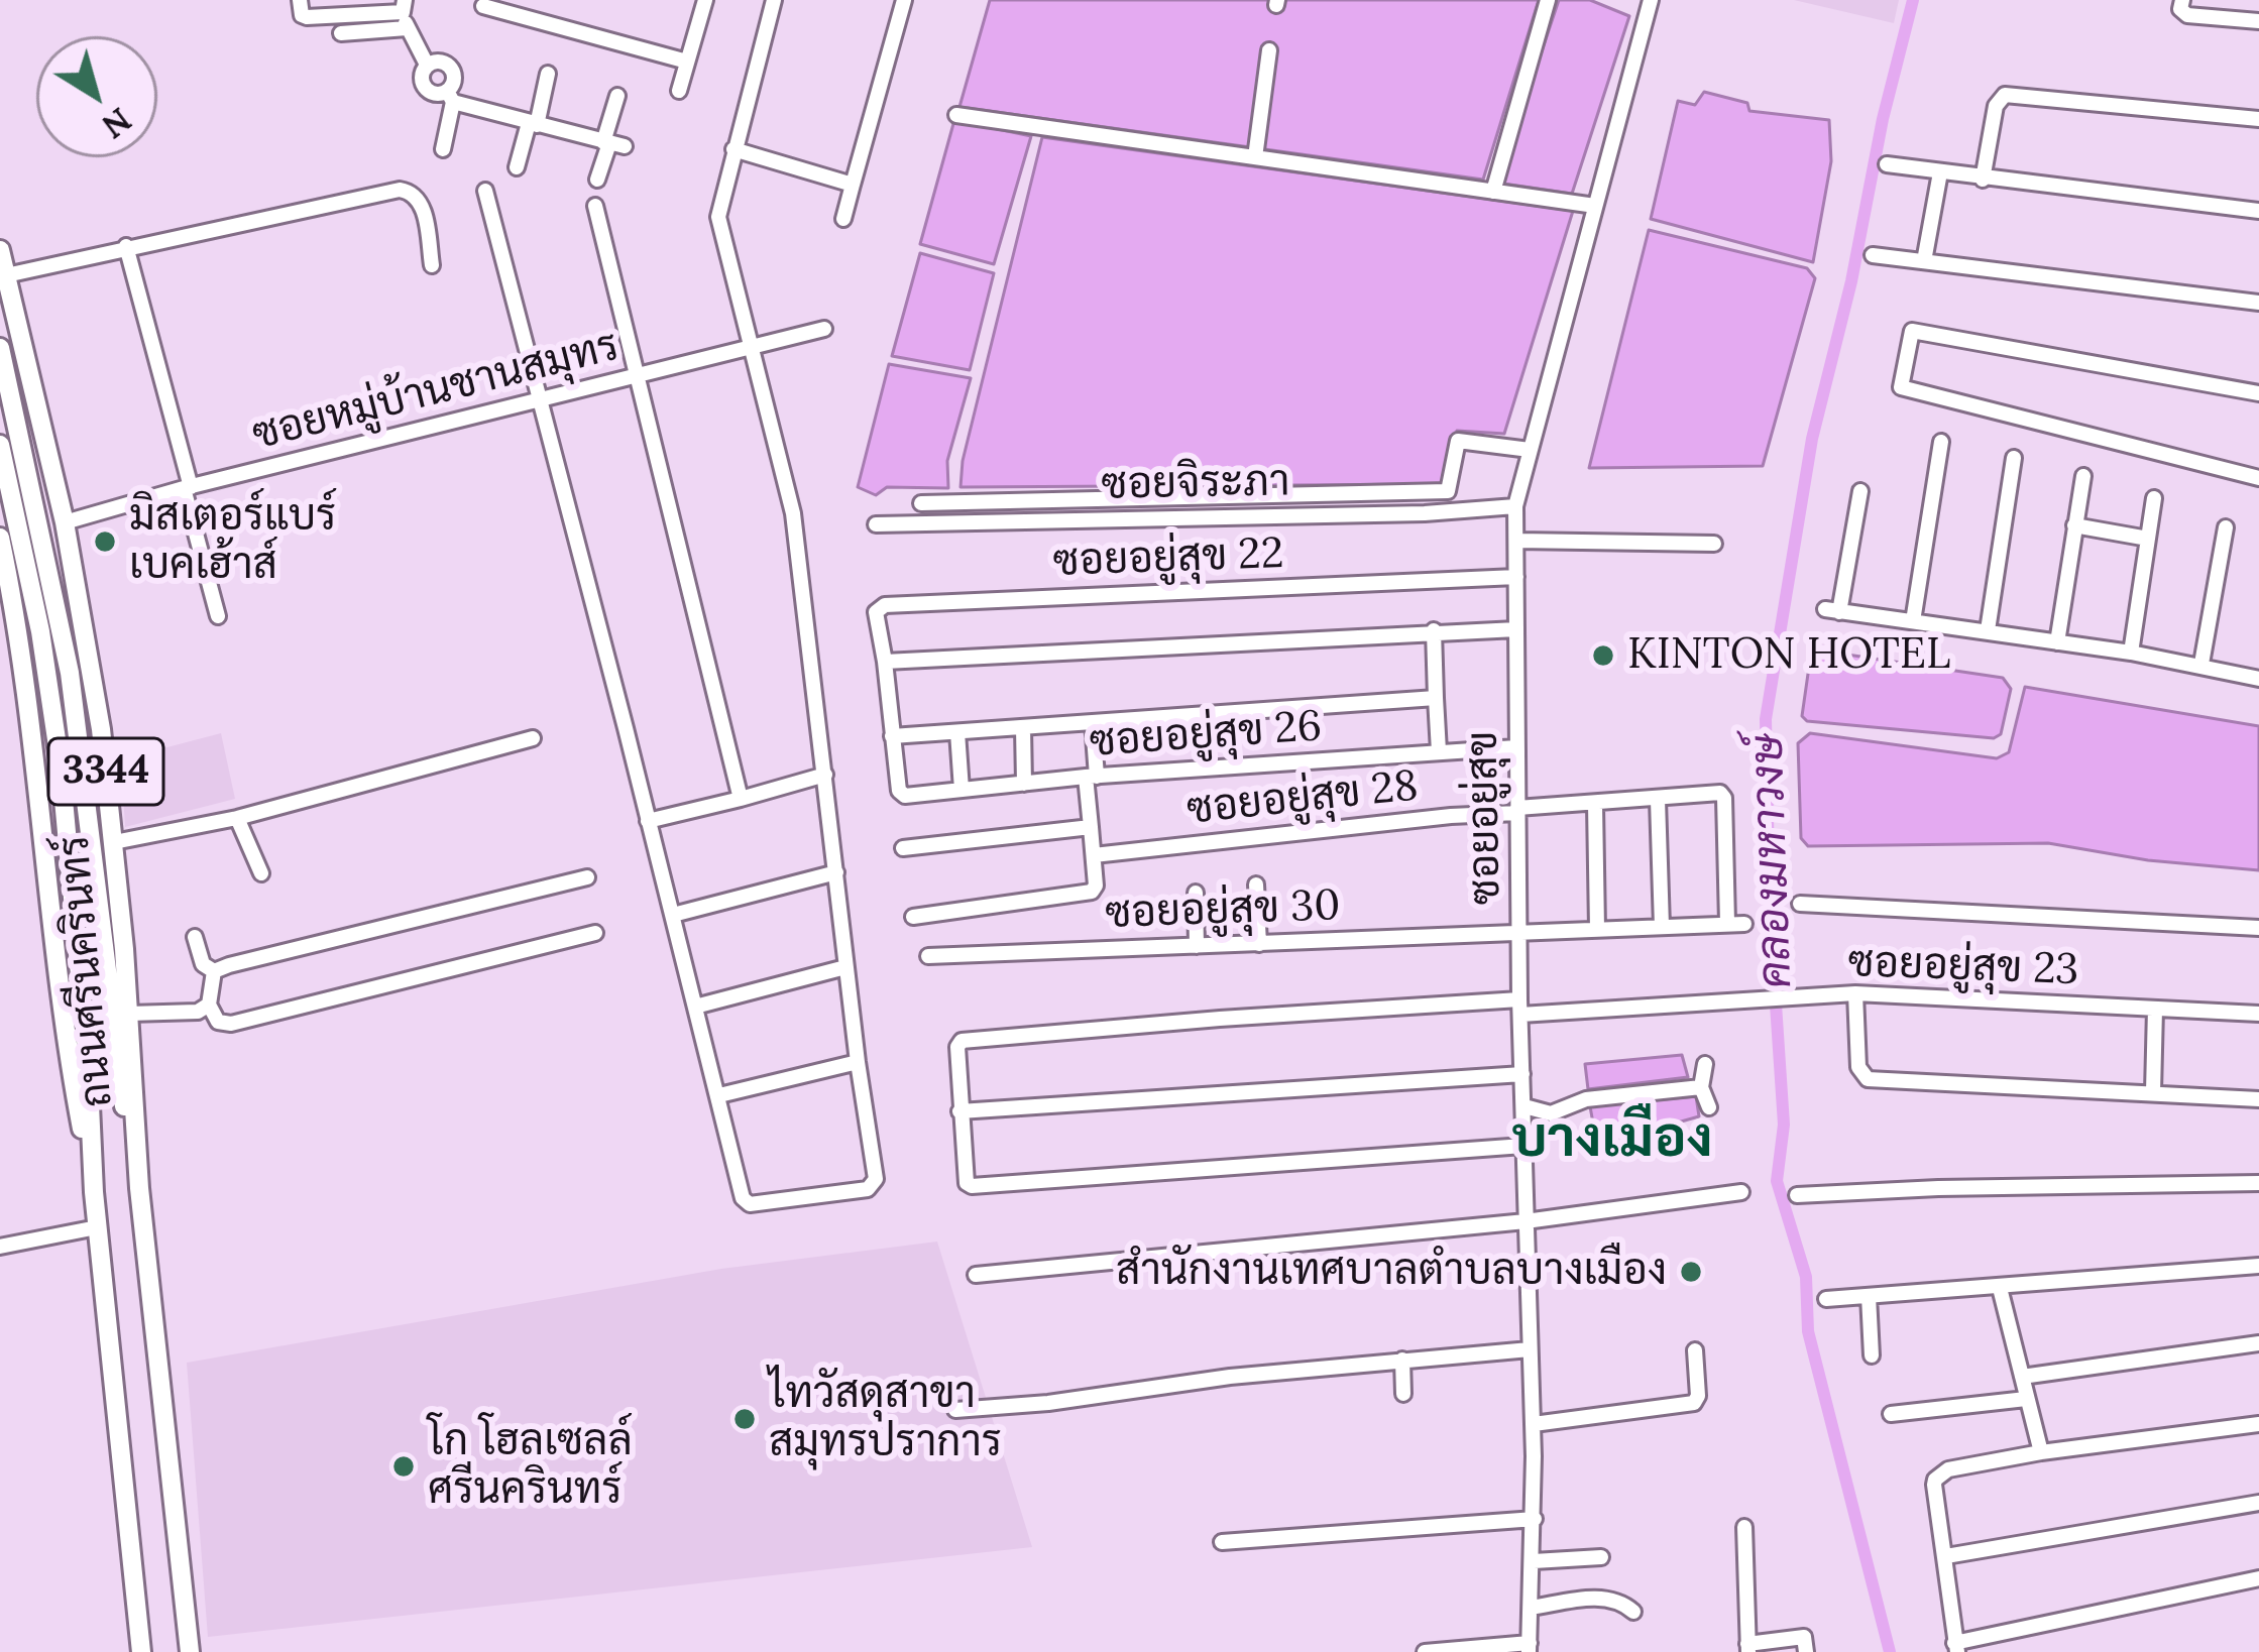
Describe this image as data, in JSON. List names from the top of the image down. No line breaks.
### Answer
{"streets":{"main road":["3344","ถนนศรีนครินทร์"],"street":["ซอยหมู่บ้านชานสมุทร","ซอยจิระภา","ซอยอยู่สุข 22","ซอยอยู่สุข 26","ซอยอยู่สุข 28","ซอยอยู่สุข","ซอยอยู่สุข 30","ซอยอยู่สุข 23"]},"crossings":[["ซอยหมู่บ้านชานสมุทร","ถนนศรีนครินทร์"],["ซอยจิระภา","ซอยอยู่สุข"],["ซอยอยู่สุข 22","ซอยอยู่สุข"],["ซอยอยู่สุข 26","ซอยอยู่สุข"],["ซอยอยู่สุข 28","ซอยอยู่สุข"],["ซอยอยู่สุข 28","ซอยอยู่สุข 30"],["ซอยอยู่สุข","ซอยอยู่สุข 30"],["ซอยอยู่สุข","ซอยอยู่สุข 23"]],"districts":["บางเมือง"],"water":["คลองมหาวงษ์"],"places":["มิสเตอร์แบร์ เบคเฮ้าส์","KINTON HOTEL","สำนักงานเทศบาลตำบลบางเมือง","ไทวัสดุสาขา สมุทรปราการ","โก โฮลเซลล์ ศรีนครินทร์"],"north":"bottom right"}
